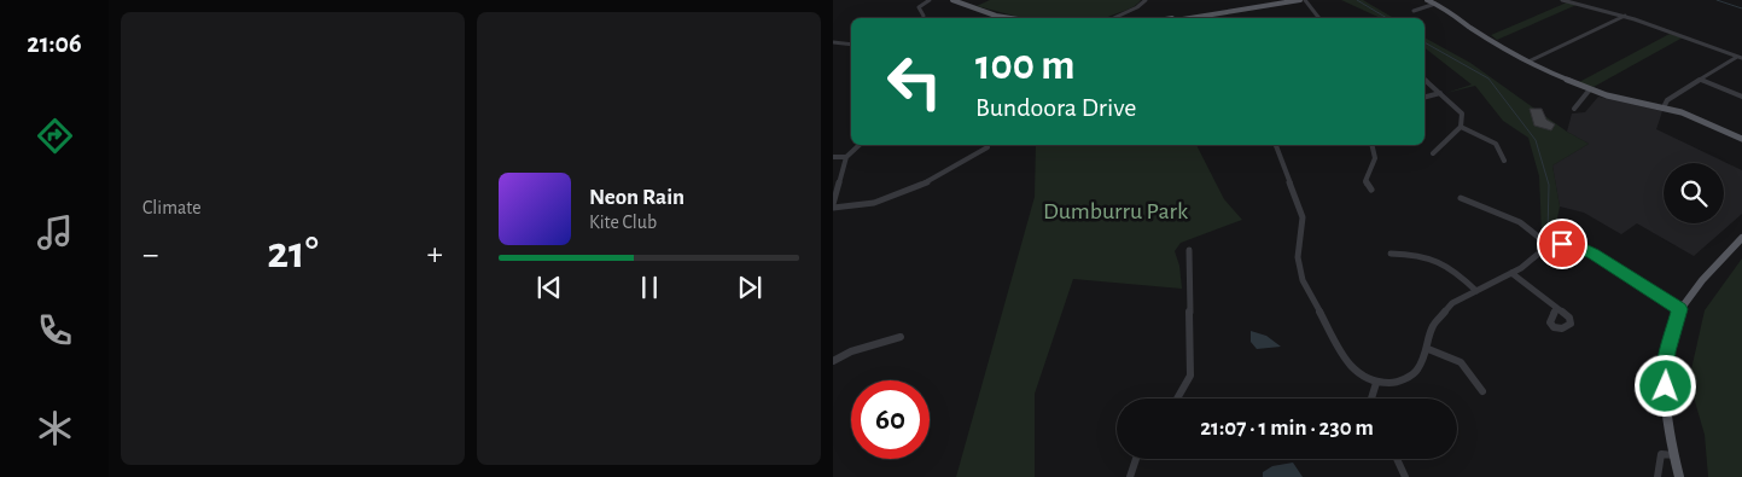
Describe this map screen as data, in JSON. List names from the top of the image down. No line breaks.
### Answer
{"parks":["Dumburru Park"],"page":{"tabs":"21:06","tile":"Climate","turn":["100 m","Bundoora Drive"],"song":["Neon Rain","Kite Club"],"heat":["−","21°","+"],"limit":"60","trip":"21:07 · 1 min · 230 m"}}
